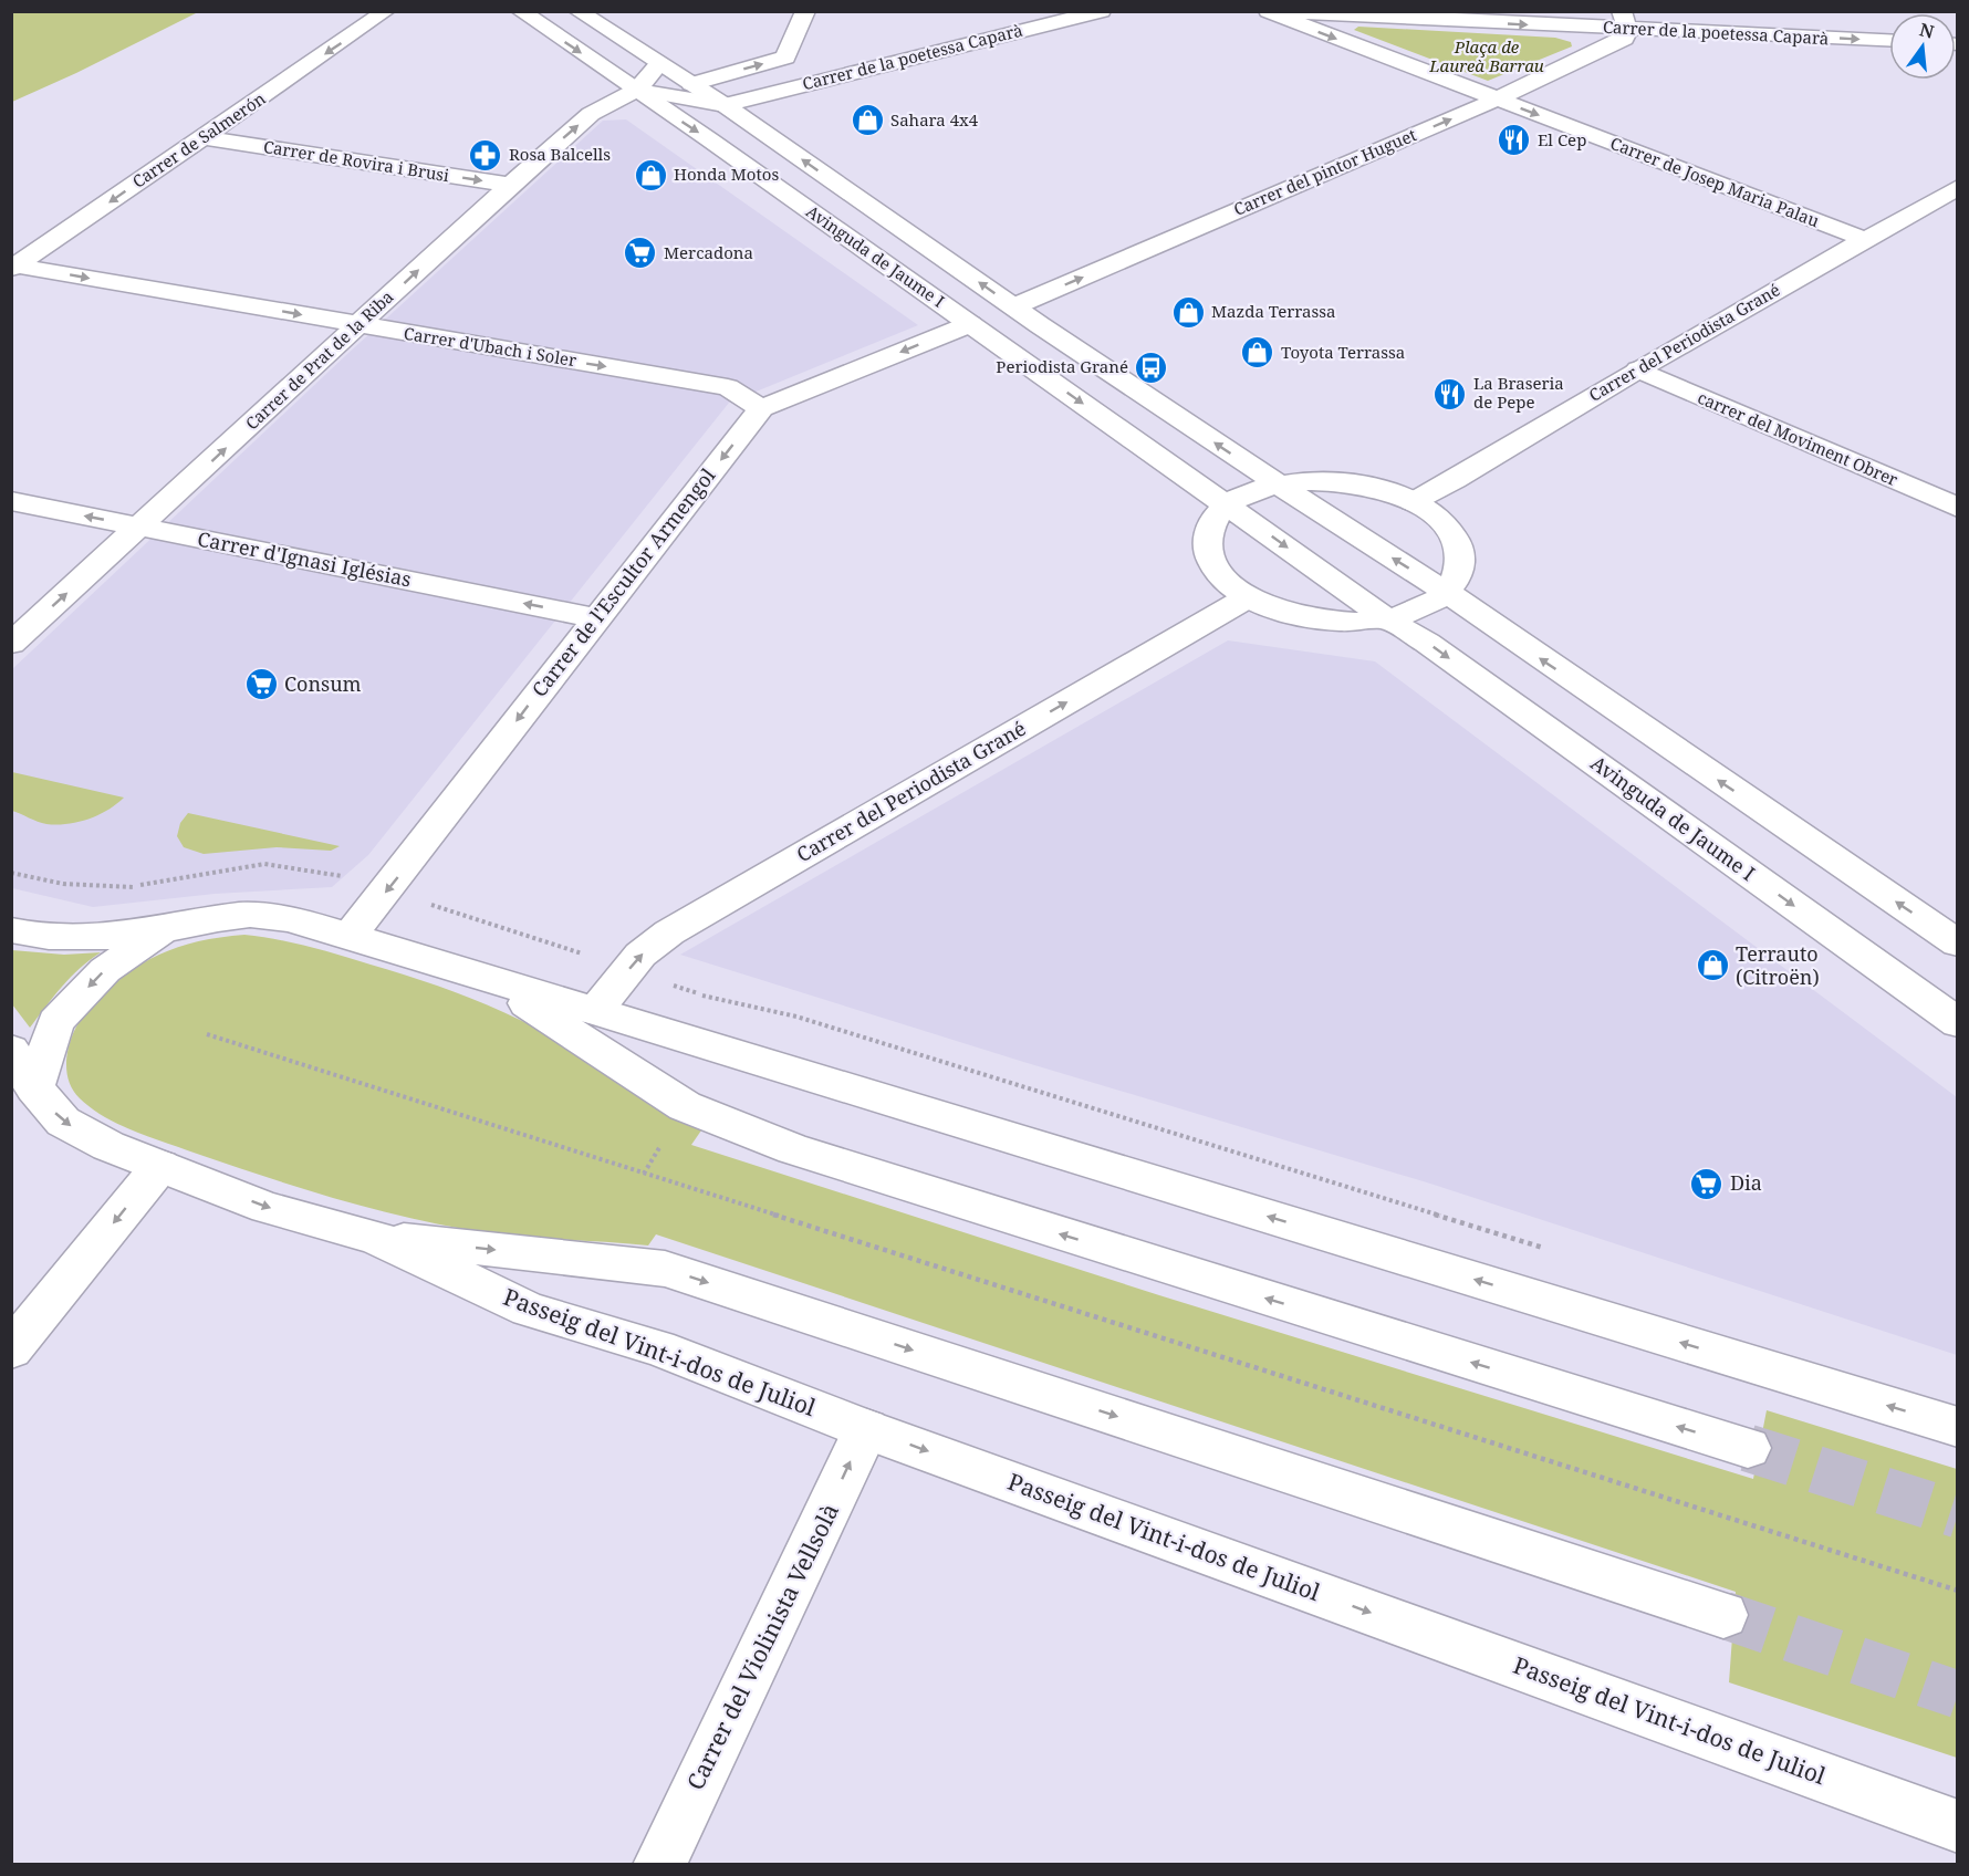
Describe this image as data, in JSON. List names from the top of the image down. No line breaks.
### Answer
{"streets":{"street":["Carrer de la poetessa Caparà","Carrer de Salmerón","Carrer de Rovira i Brusi","Carrer del pintor Huguet","Carrer de Josep Maria Palau","Avinguda de Jaume I","Carrer del Periodista Grané","Carrer d'Ubach i Soler","Carrer de Prat de la Riba","carrer del Moviment Obrer","Carrer d'Ignasi Iglésias","Carrer de l'Escultor Armengol","Passeig del Vint-i-dos de Juliol","Carrer del Violinista Vellsolà"]},"crossings":[["Carrer de la poetessa Caparà","Carrer del pintor Huguet"],["Carrer de la poetessa Caparà","Avinguda de Jaume I"],["Carrer de Salmerón","Carrer de Rovira i Brusi"],["Carrer de Salmerón","Carrer d'Ubach i Soler"],["Carrer de Rovira i Brusi","Carrer de Prat de la Riba"],["Carrer del pintor Huguet","Carrer de Josep Maria Palau"],["Carrer del pintor Huguet","Avinguda de Jaume I"],["Carrer de Josep Maria Palau","Carrer del Periodista Grané"],["Avinguda de Jaume I","Carrer de Prat de la Riba"],["Avinguda de Jaume I","Carrer de l'Escultor Armengol"],["Carrer del Periodista Grané","carrer del Moviment Obrer"],["Carrer d'Ubach i Soler","Carrer de Prat de la Riba"],["Carrer d'Ubach i Soler","Carrer de l'Escultor Armengol"],["Carrer de Prat de la Riba","Carrer d'Ignasi Iglésias"],["Carrer d'Ignasi Iglésias","Carrer de l'Escultor Armengol"],["Passeig del Vint-i-dos de Juliol","Carrer del Violinista Vellsolà"]],"one_way":["Carrer de la poetessa Caparà","Carrer de Salmerón","Carrer de Rovira i Brusi","Carrer del pintor Huguet","Carrer de Josep Maria Palau","Carrer del Periodista Grané","Carrer d'Ubach i Soler","Carrer de Prat de la Riba","Carrer d'Ignasi Iglésias","Carrer de l'Escultor Armengol","Carrer del Violinista Vellsolà"],"parks":["Plaça de Laureà Barrau"],"places":{"shop":["Sahara 4x4","Honda Motos","Mazda Terrassa","Toyota Terrassa","Terrauto (Citroën)"],"restaurant":["El Cep","La Braseria de Pepe"],"pharmacy":["Rosa Balcells"],"supermarket":["Mercadona","Consum","Dia"],"bus stop":["Periodista Grané"]},"north":"top"}
